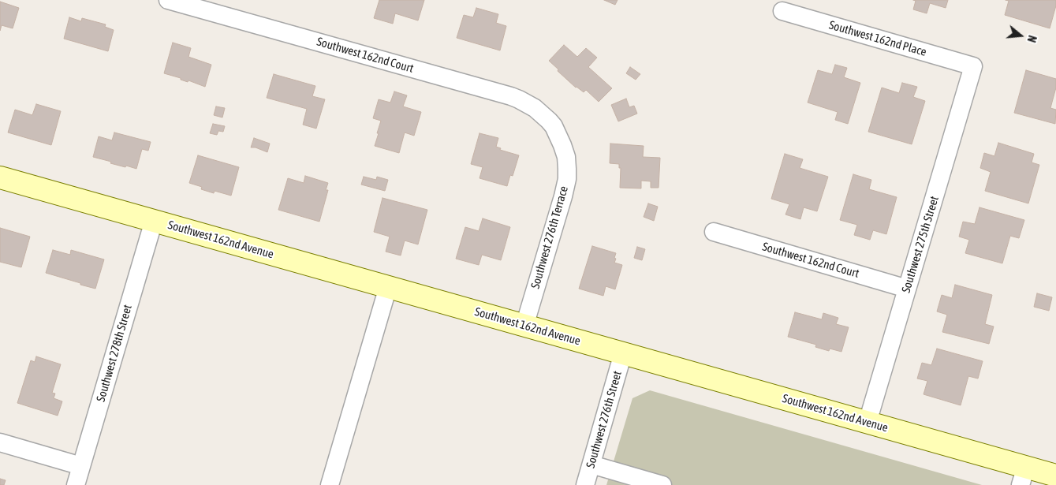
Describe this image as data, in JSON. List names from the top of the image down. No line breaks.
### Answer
{"streets":{"street":["Southwest 162nd Place","Southwest 162nd Court","Southwest 276th Terrace","Southwest 162nd Avenue","Southwest 275th Street","Southwest 278th Street","Southwest 276th Street"]},"crossings":[["Southwest 162nd Place","Southwest 275th Street"],["Southwest 162nd Court","Southwest 276th Terrace"],["Southwest 162nd Court","Southwest 275th Street"],["Southwest 276th Terrace","Southwest 162nd Avenue"],["Southwest 162nd Avenue","Southwest 275th Street"],["Southwest 162nd Avenue","Southwest 278th Street"],["Southwest 162nd Avenue","Southwest 276th Street"]],"north":"right"}
